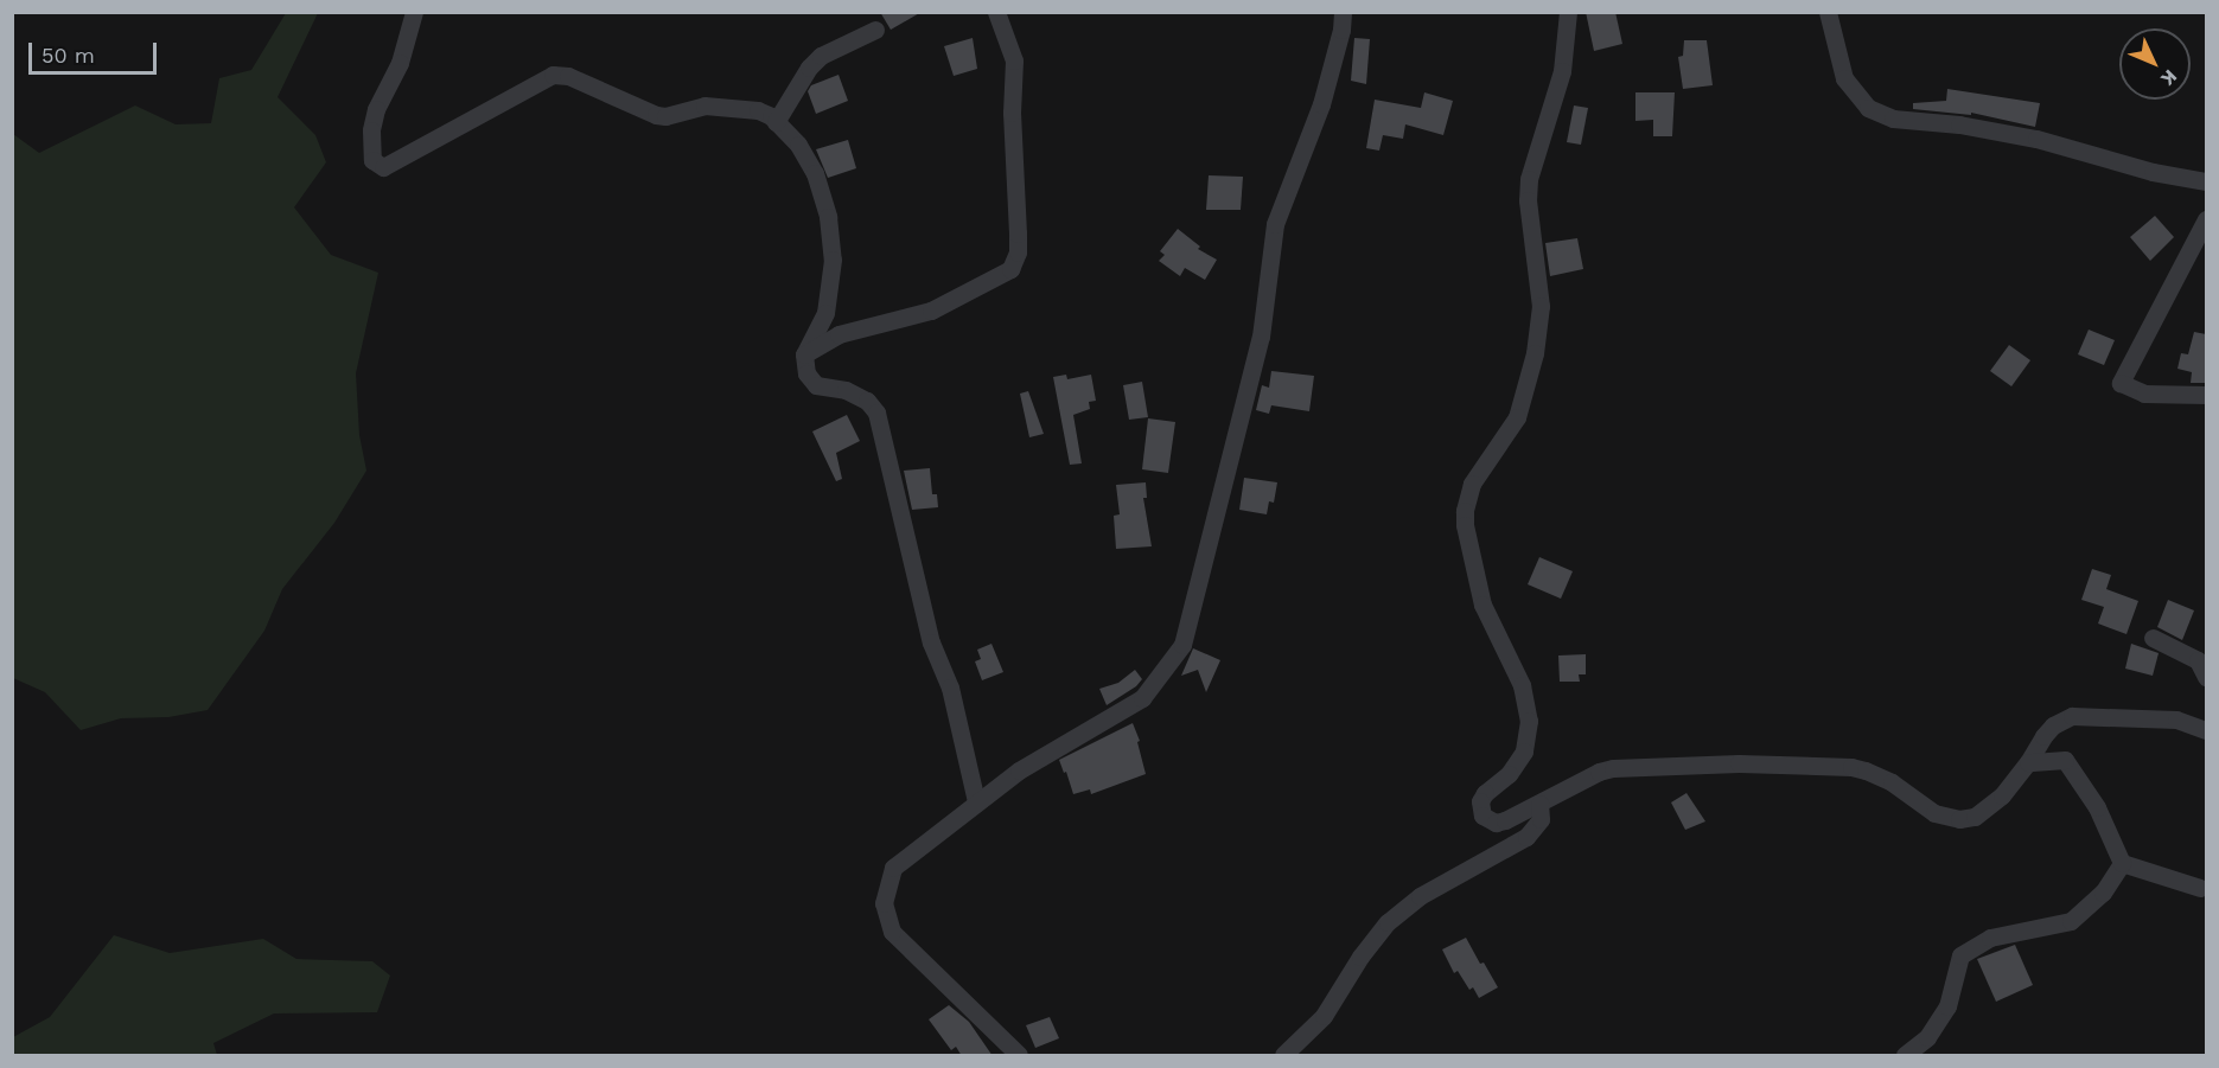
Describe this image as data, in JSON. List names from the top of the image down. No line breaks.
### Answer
{"scale_bar":"50 m","north":"bottom right"}
